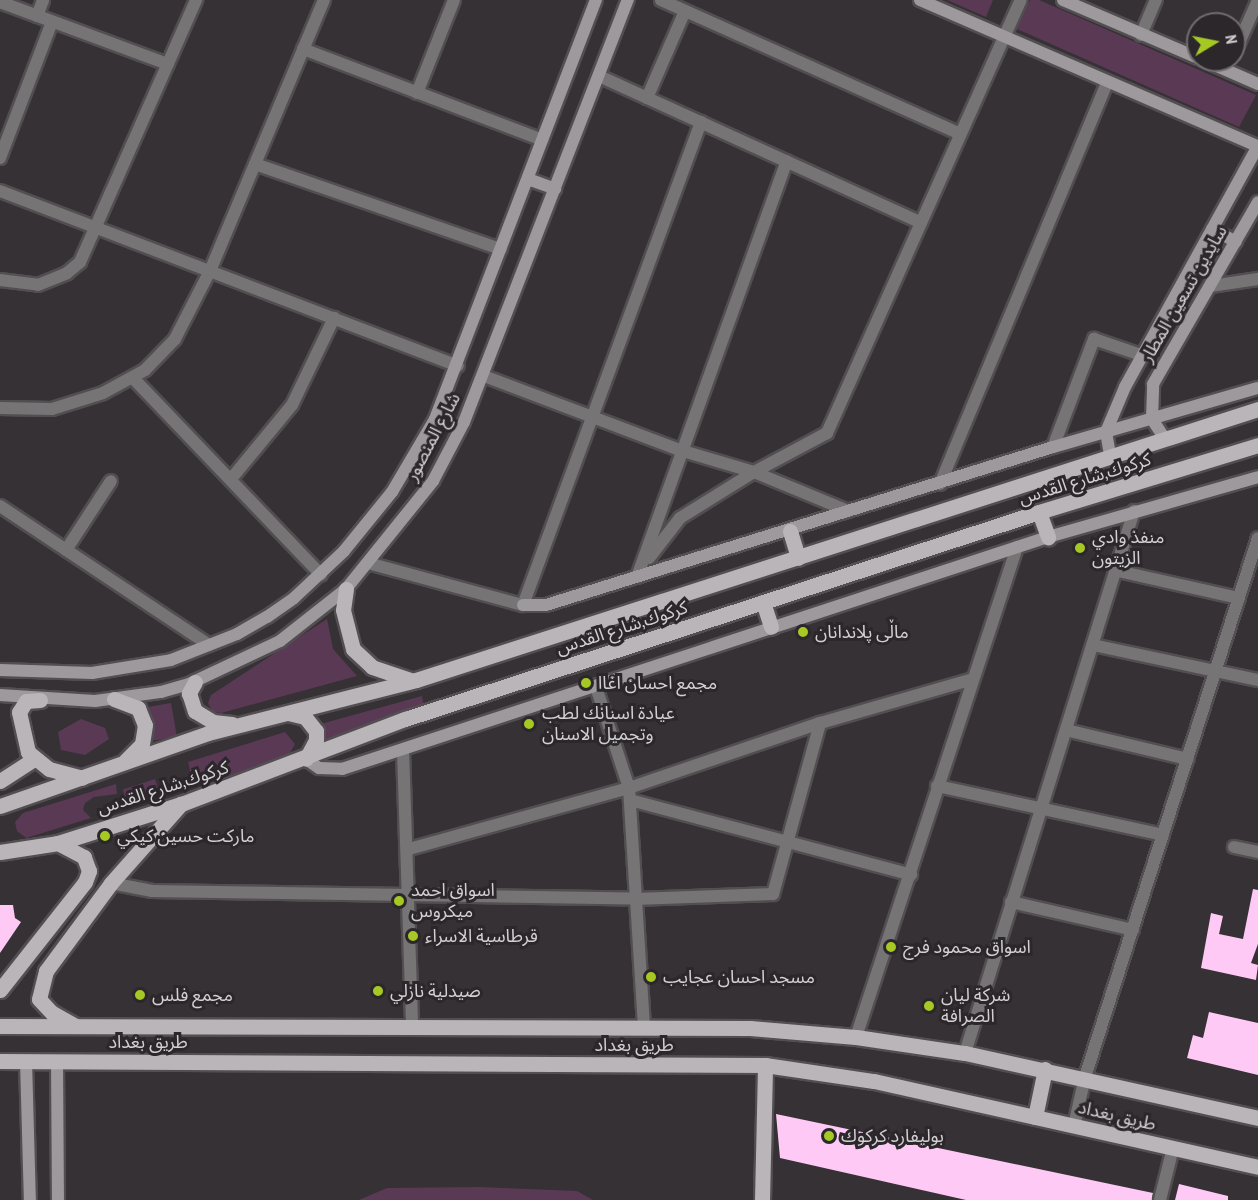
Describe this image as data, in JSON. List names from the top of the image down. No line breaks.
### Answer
{"streets":{"main road":["كركوك,شارع القدس","طريق بغداد"],"street":["سايدين تسعين المطار","شارع المنصور"]},"crossings":[["شارع المنصور","كركوك,شارع القدس"]],"places":["منفذ وادي الزيتون","ماڵی پلاندانان","مجمع احسان اغاا","عيادة اسنانك لطب وتجميل الاسنان","ماركت حسين كيكي","اسواق احمد ميكروس","قرطاسية الاسراء","اسواق محمود فرج","مسجد احسان عجايب","صيدلية نازلي","مجمع فلس","شركة ليان الصرافة","بوليفارد كركوك"],"north":"right"}
